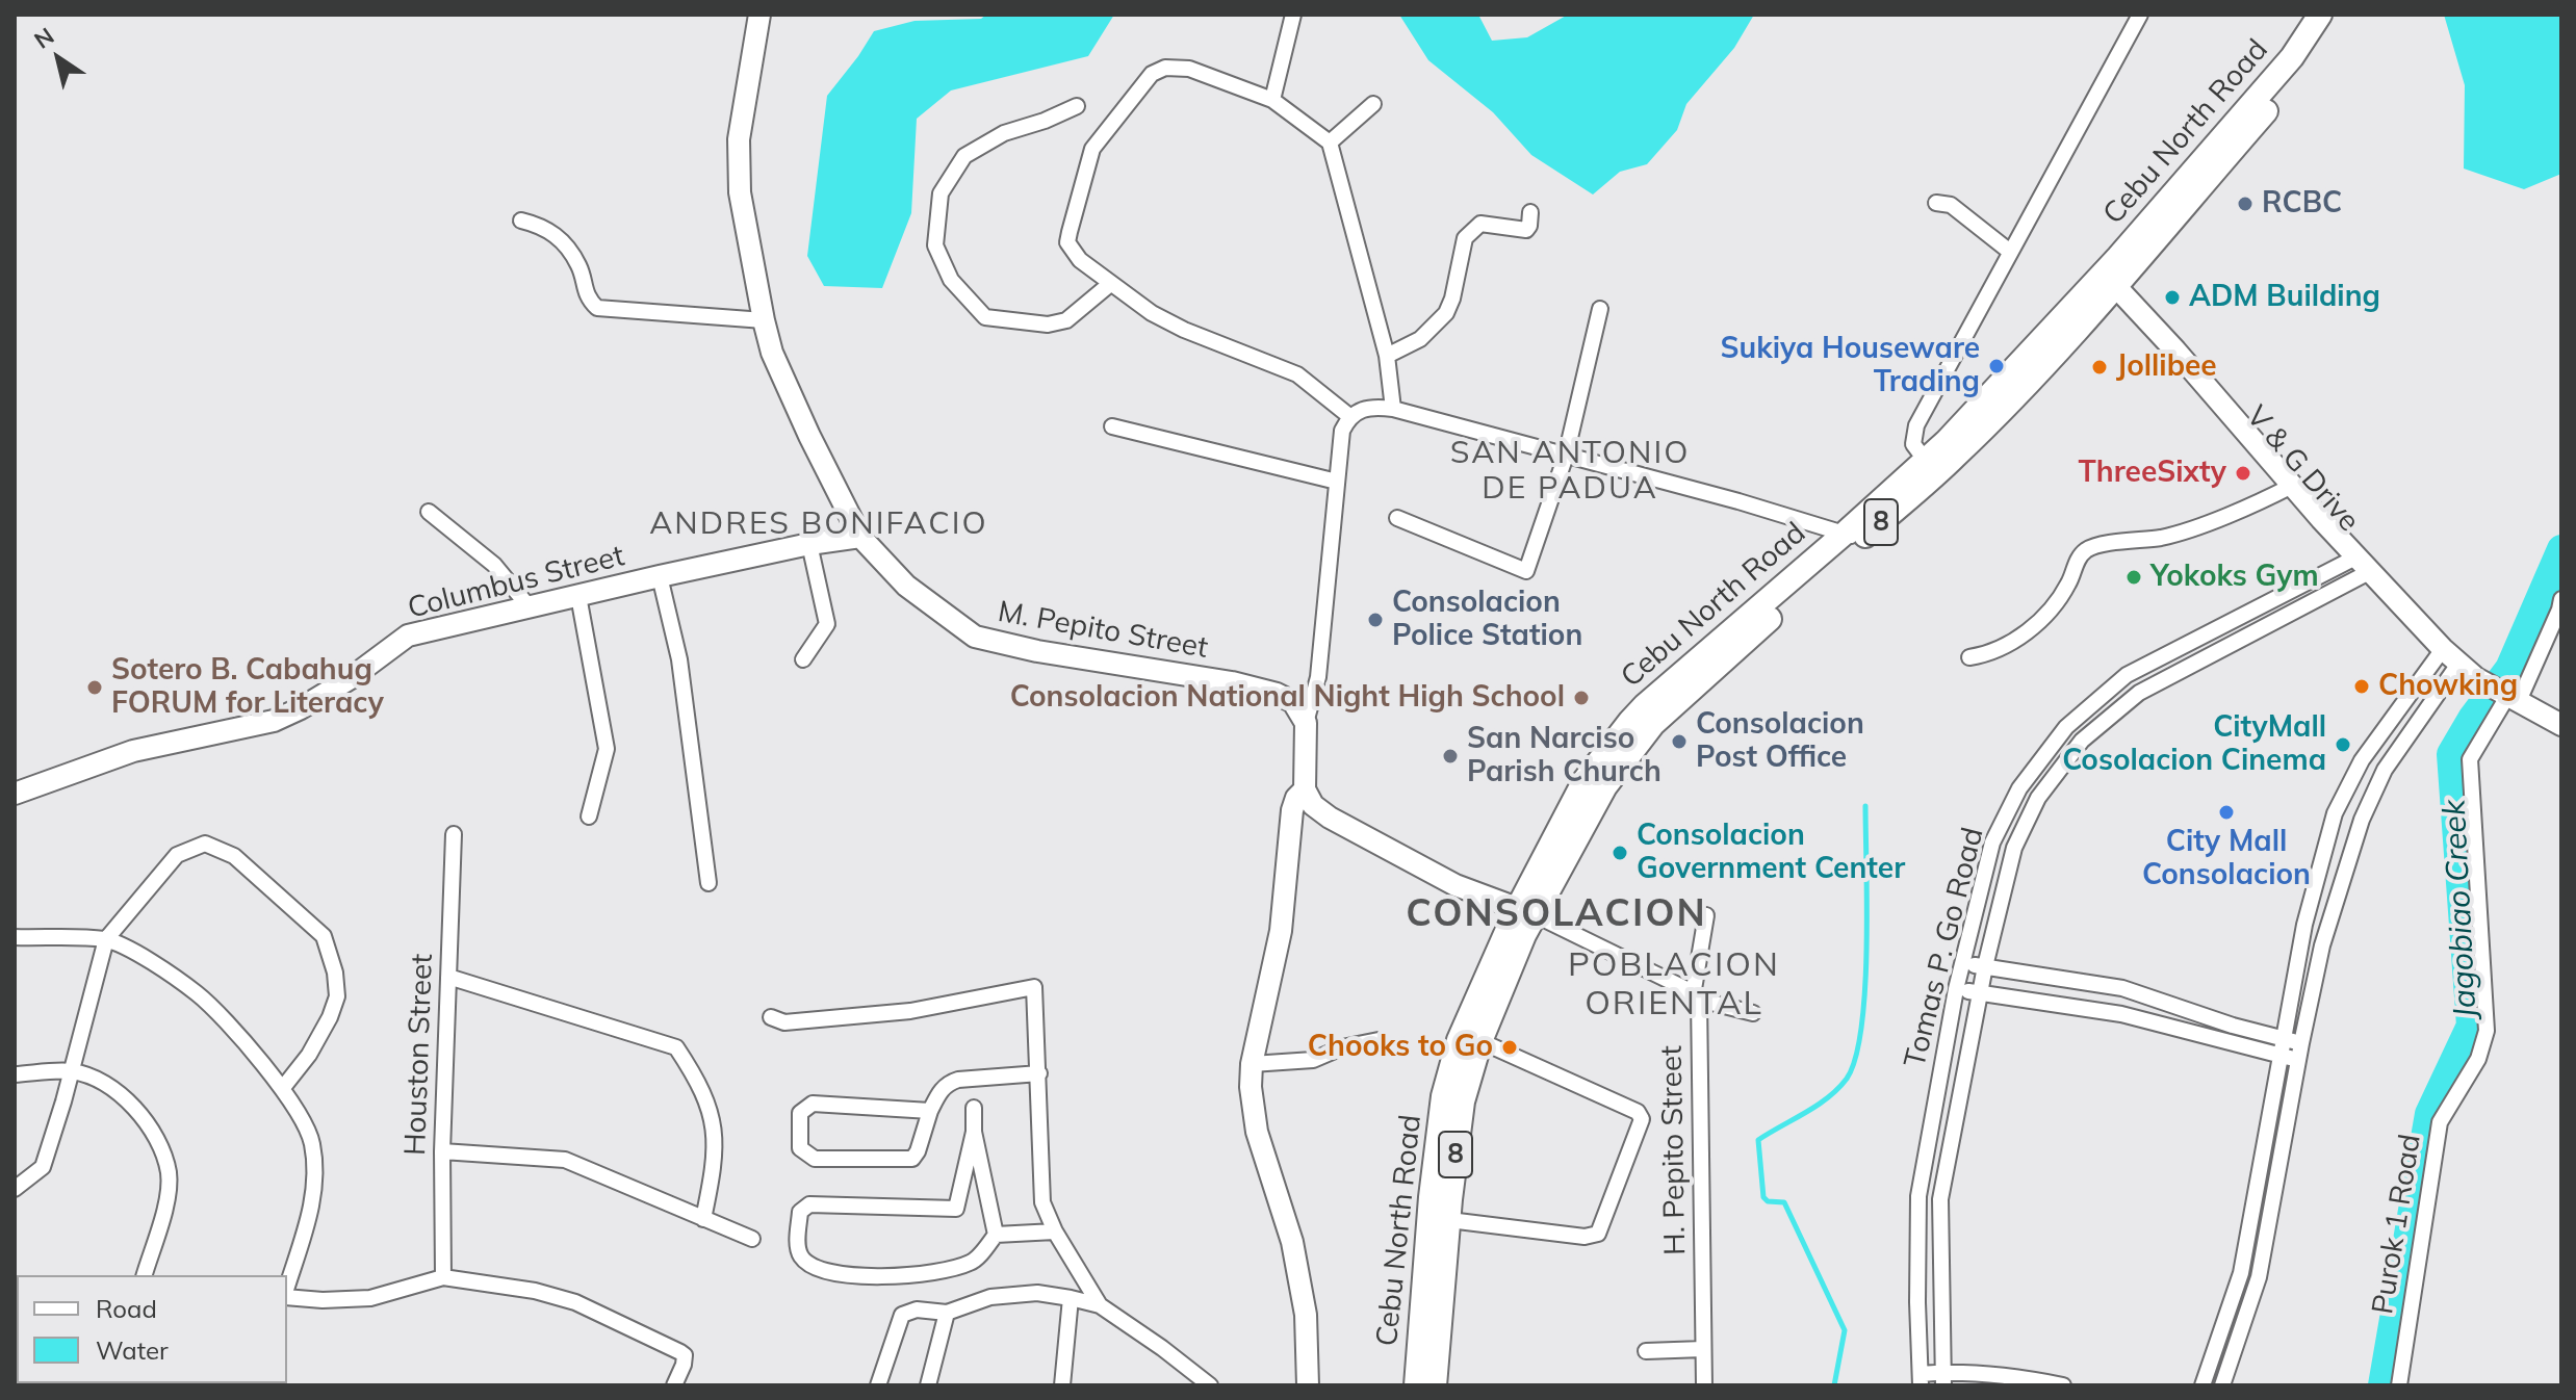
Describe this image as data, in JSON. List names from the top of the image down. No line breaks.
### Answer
{"streets":{"main road":["Cebu North Road","8"],"street":["V & G Drive","Columbus Street","M. Pepito Street","Tomas P. Go Road","Houston Street","H. Pepito Street","Purok 1 Road"]},"crossings":[["Cebu North Road","V & G Drive"],["V & G Drive","Tomas P. Go Road"],["V & G Drive","Purok 1 Road"],["Columbus Street","M. Pepito Street"]],"districts":["SAN ANTONIO DE PADUA","ANDRES BONIFACIO","CONSOLACION","POBLACION ORIENTAL"],"water":["Jagobiao Creek"],"places":["RCBC","ADM Building","Sukiya Houseware Trading","Jollibee","ThreeSixty","Yokoks Gym","Consolacion Police Station","Chowking","Sotero B. Cabahug FORUM for Literacy","Consolacion National Night High School","Consolacion Post Office","CityMall Cosolacion Cinema","San Narciso Parish Church","City Mall Consolacion","Consolacion Government Center","Chooks to Go"],"legend":["Road","Water"],"north":"top left"}
